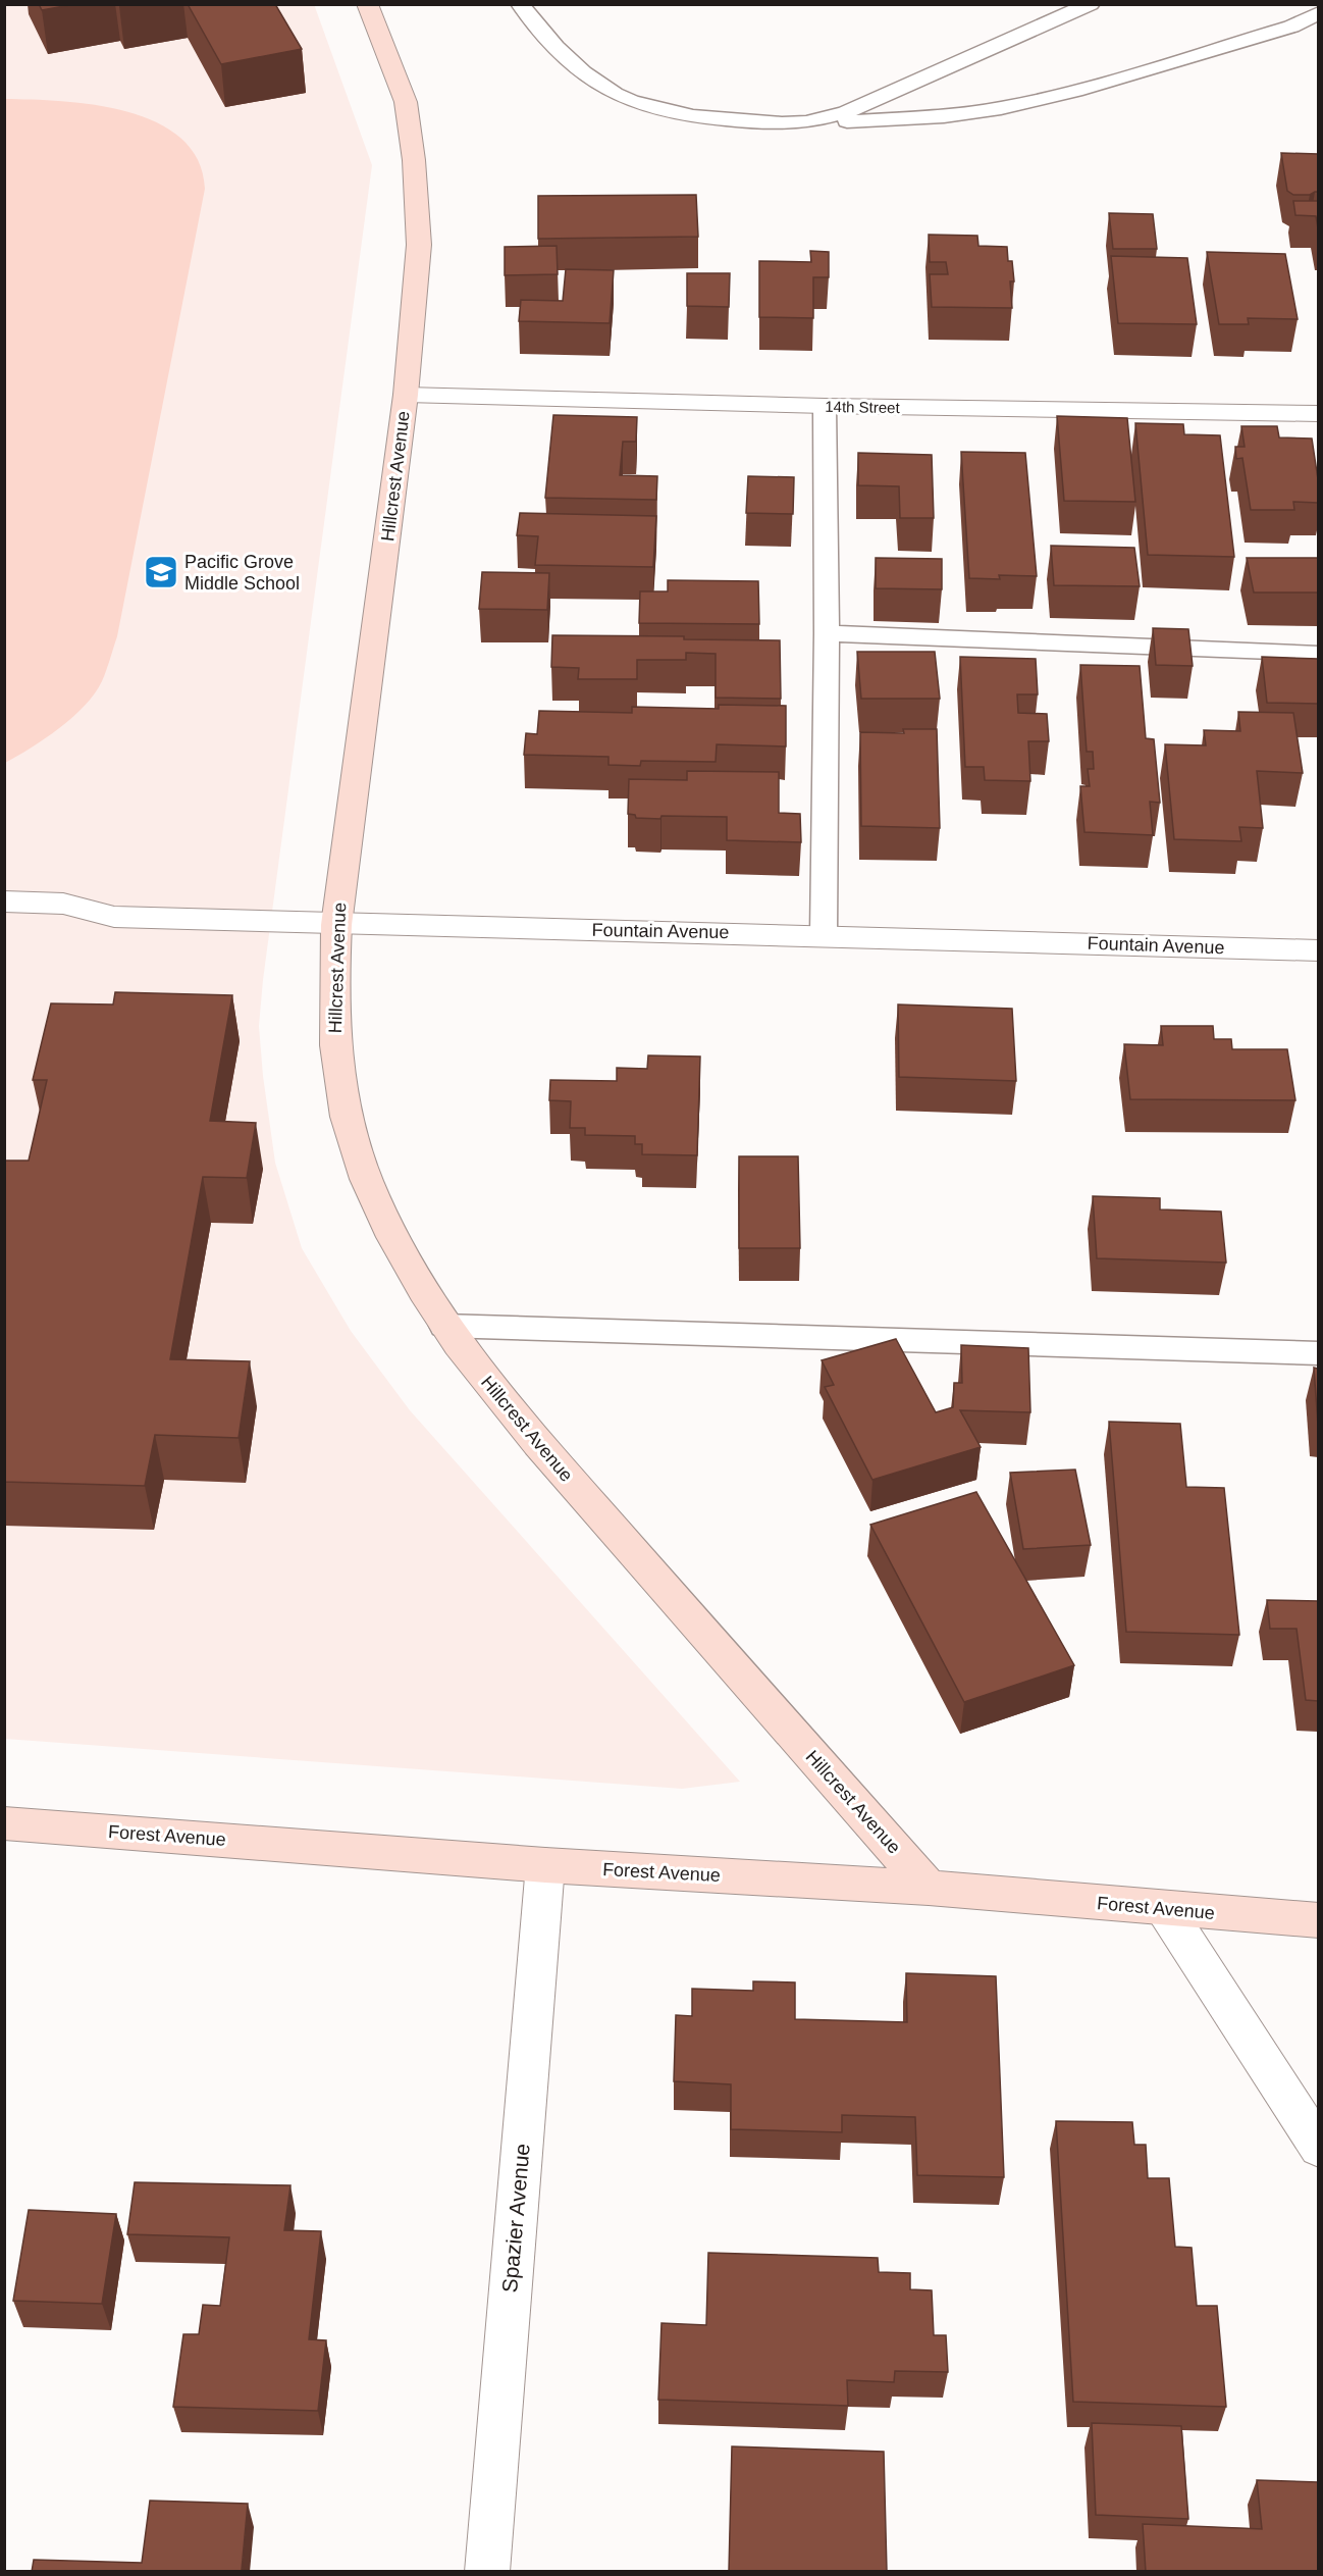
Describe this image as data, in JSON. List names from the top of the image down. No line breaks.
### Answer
{"streets":{"street":["14th Street","Hillcrest Avenue","Fountain Avenue","Forest Avenue","Spazier Avenue"]},"crossings":[["14th Street","Hillcrest Avenue"],["Hillcrest Avenue","Fountain Avenue"],["Hillcrest Avenue","Forest Avenue"],["Forest Avenue","Spazier Avenue"]],"places":{"school or university":["Pacific Grove Middle School"]}}
